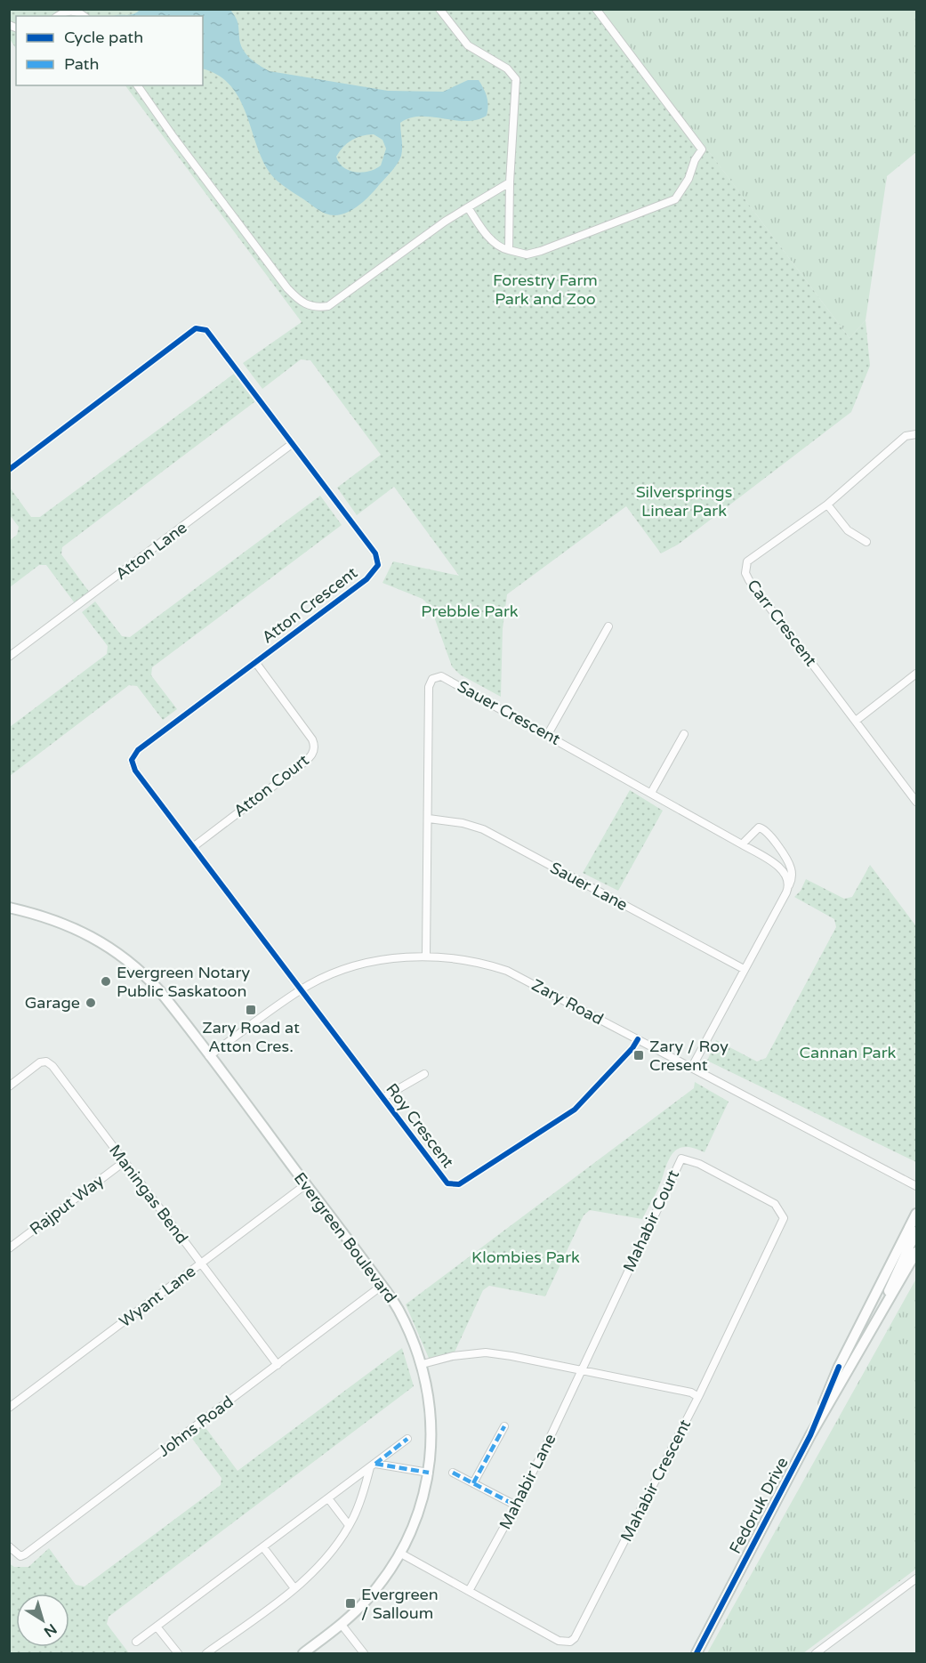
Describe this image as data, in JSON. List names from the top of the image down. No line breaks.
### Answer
{"streets":{"street":["Atton Lane","Atton Crescent","Carr Crescent","Sauer Crescent","Atton Court","Sauer Lane","Zary Road","Roy Crescent","Maningas Bend","Rajput Way","Mahabir Court","Evergreen Boulevard","Wyant Lane","Johns Road","Mahabir Crescent","Mahabir Lane","Fedoruk Drive"]},"crossings":[["Atton Lane","Atton Crescent"],["Atton Crescent","Atton Court"],["Atton Crescent","Zary Road"],["Atton Crescent","Roy Crescent"],["Sauer Crescent","Sauer Lane"],["Sauer Crescent","Zary Road"],["Zary Road","Roy Crescent"],["Zary Road","Evergreen Boulevard"],["Maningas Bend","Rajput Way"],["Maningas Bend","Wyant Lane"],["Maningas Bend","Johns Road"],["Mahabir Court","Mahabir Crescent"],["Mahabir Court","Mahabir Lane"],["Evergreen Boulevard","Wyant Lane"],["Evergreen Boulevard","Johns Road"],["Evergreen Boulevard","Mahabir Crescent"],["Mahabir Crescent","Mahabir Lane"]],"parks":["Forestry Farm Park and Zoo","Silversprings Linear Park","Prebble Park","Cannan Park","Klombies Park"],"places":{"other":["Evergreen Notary Public Saskatoon","Garage"],"transit":["Zary Road at Atton Cres.","Zary / Roy Cresent","Evergreen / Salloum"]},"legend":["Cycle path","Path"],"north":"bottom right"}
